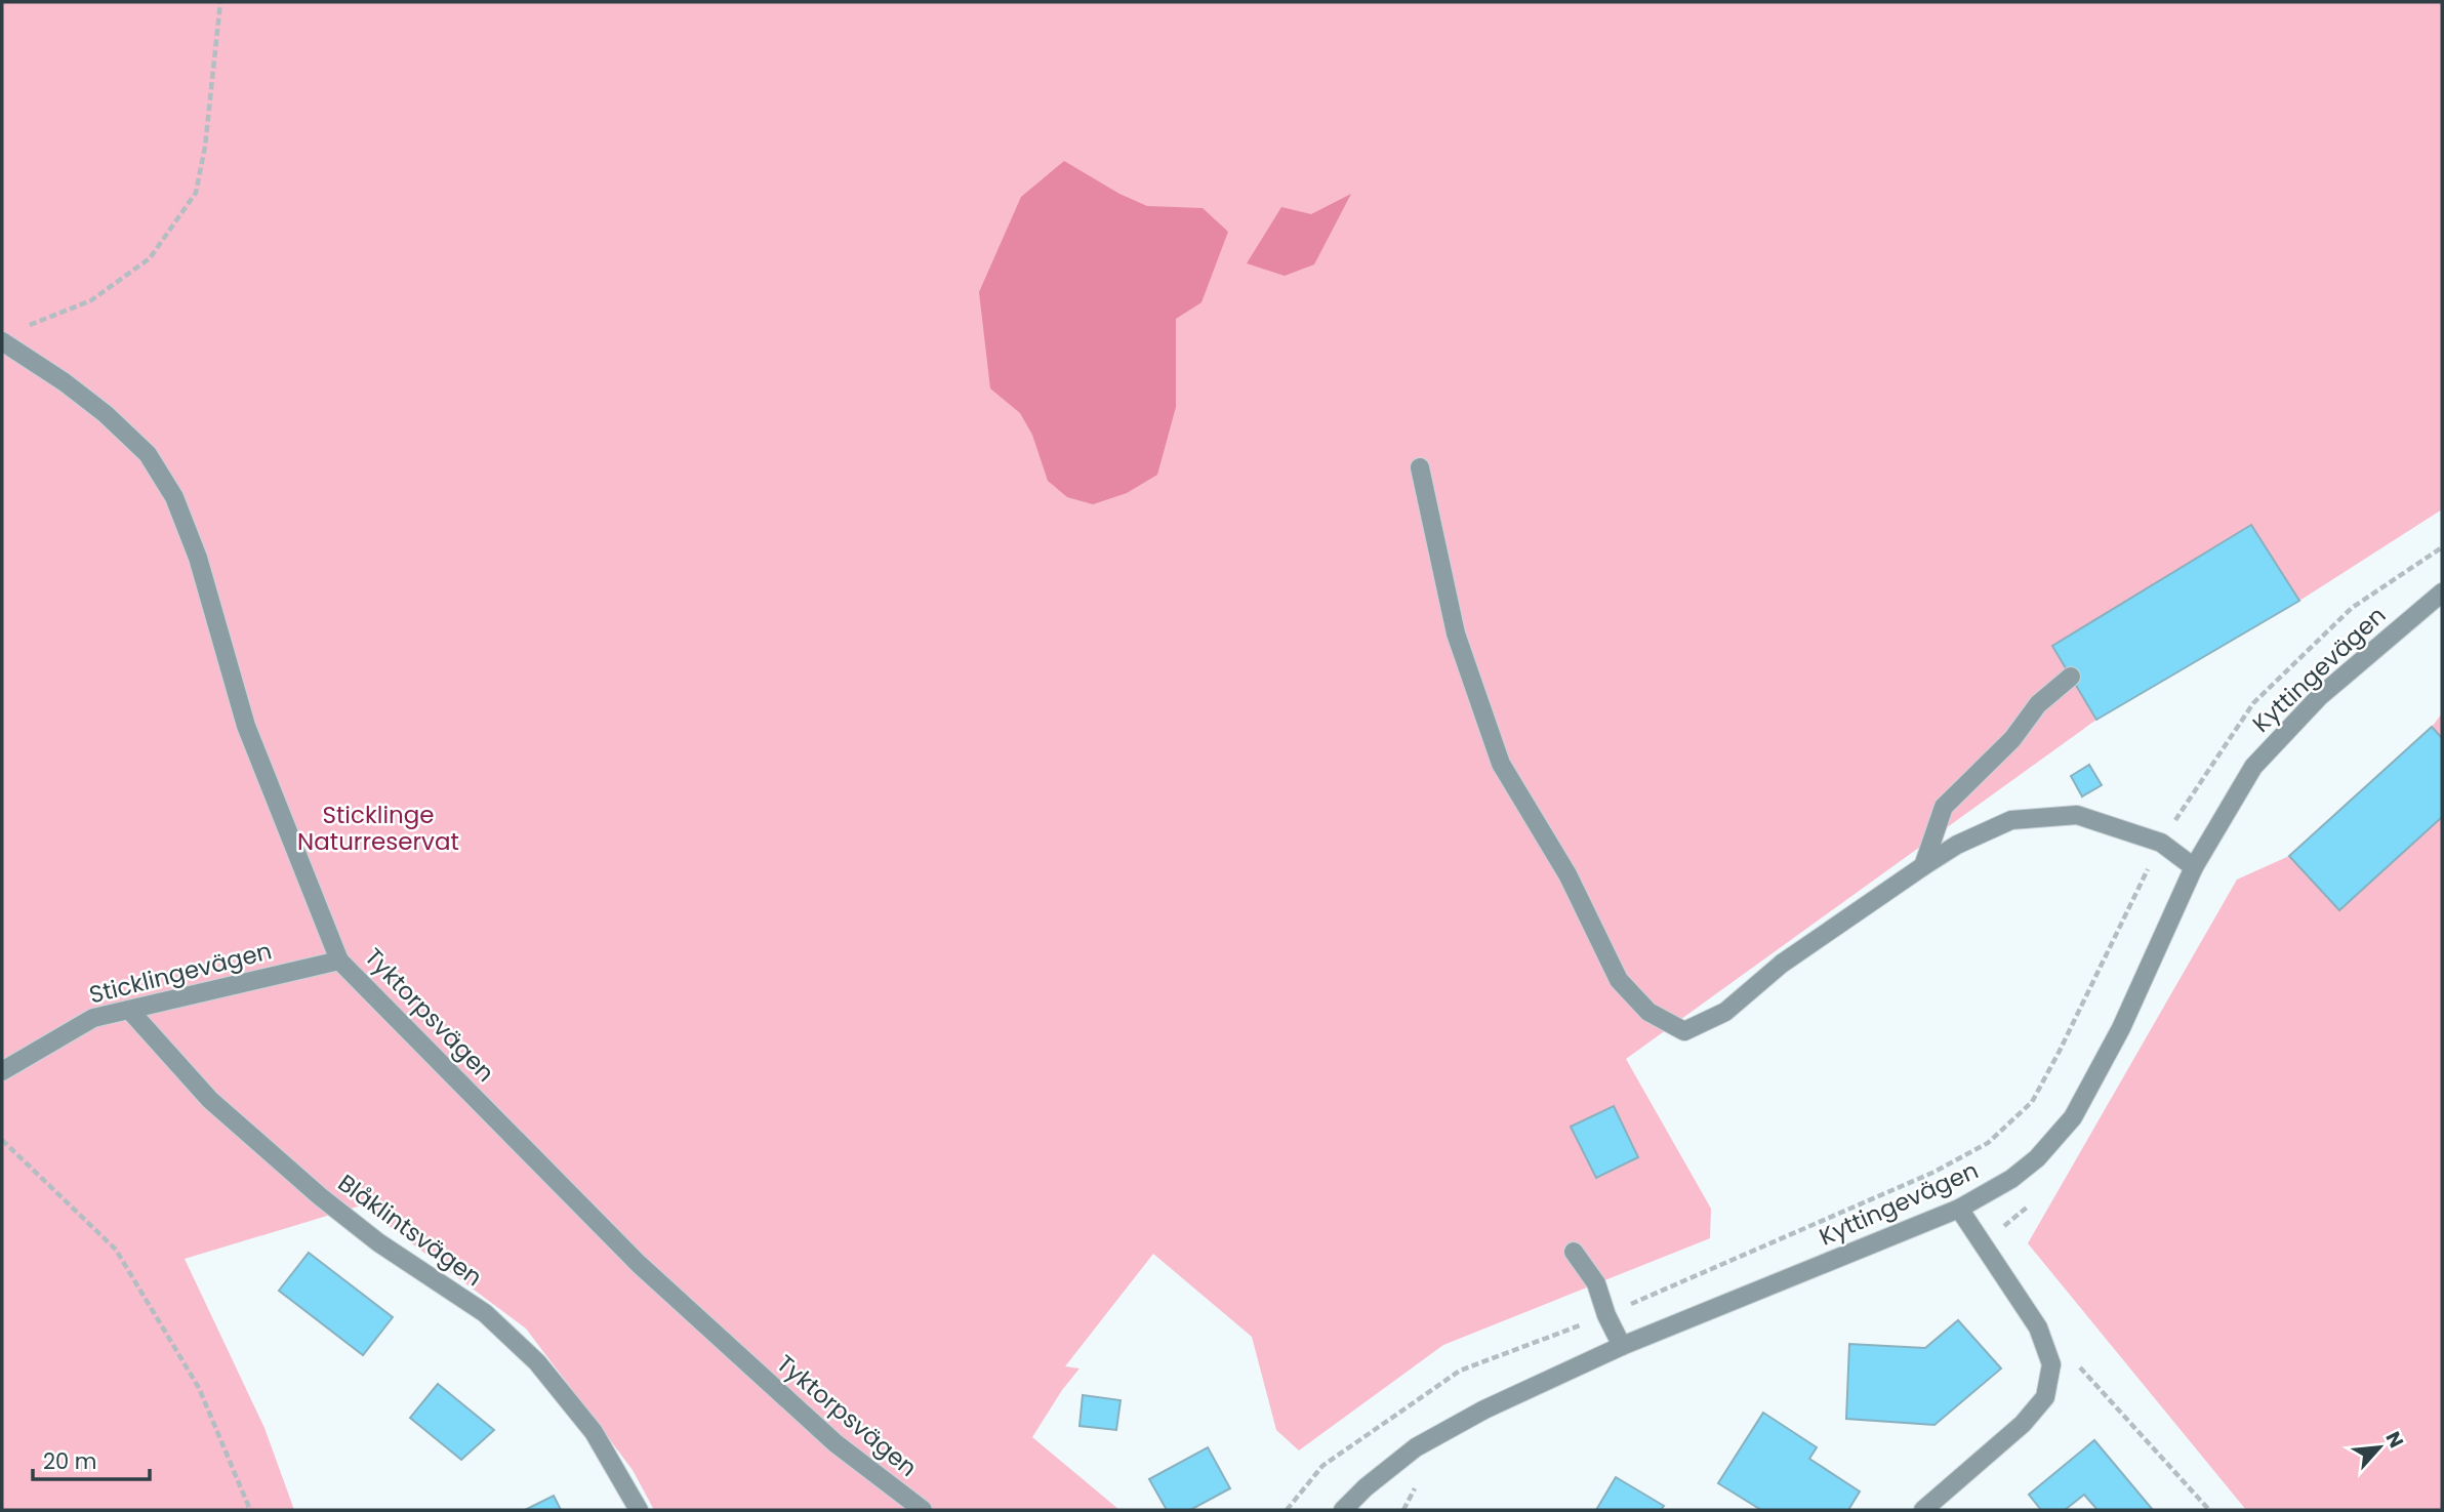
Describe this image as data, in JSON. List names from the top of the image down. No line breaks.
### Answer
{"streets":{"street":["Kyttingevägen","Sticklingevägen","Tyktorpsvägen","Blåklintsvägen"]},"crossings":[["Sticklingevägen","Tyktorpsvägen"],["Sticklingevägen","Blåklintsvägen"]],"parks":["Sticklinge Naturreservat"],"scale_bar":"20 m","north":"top right"}
